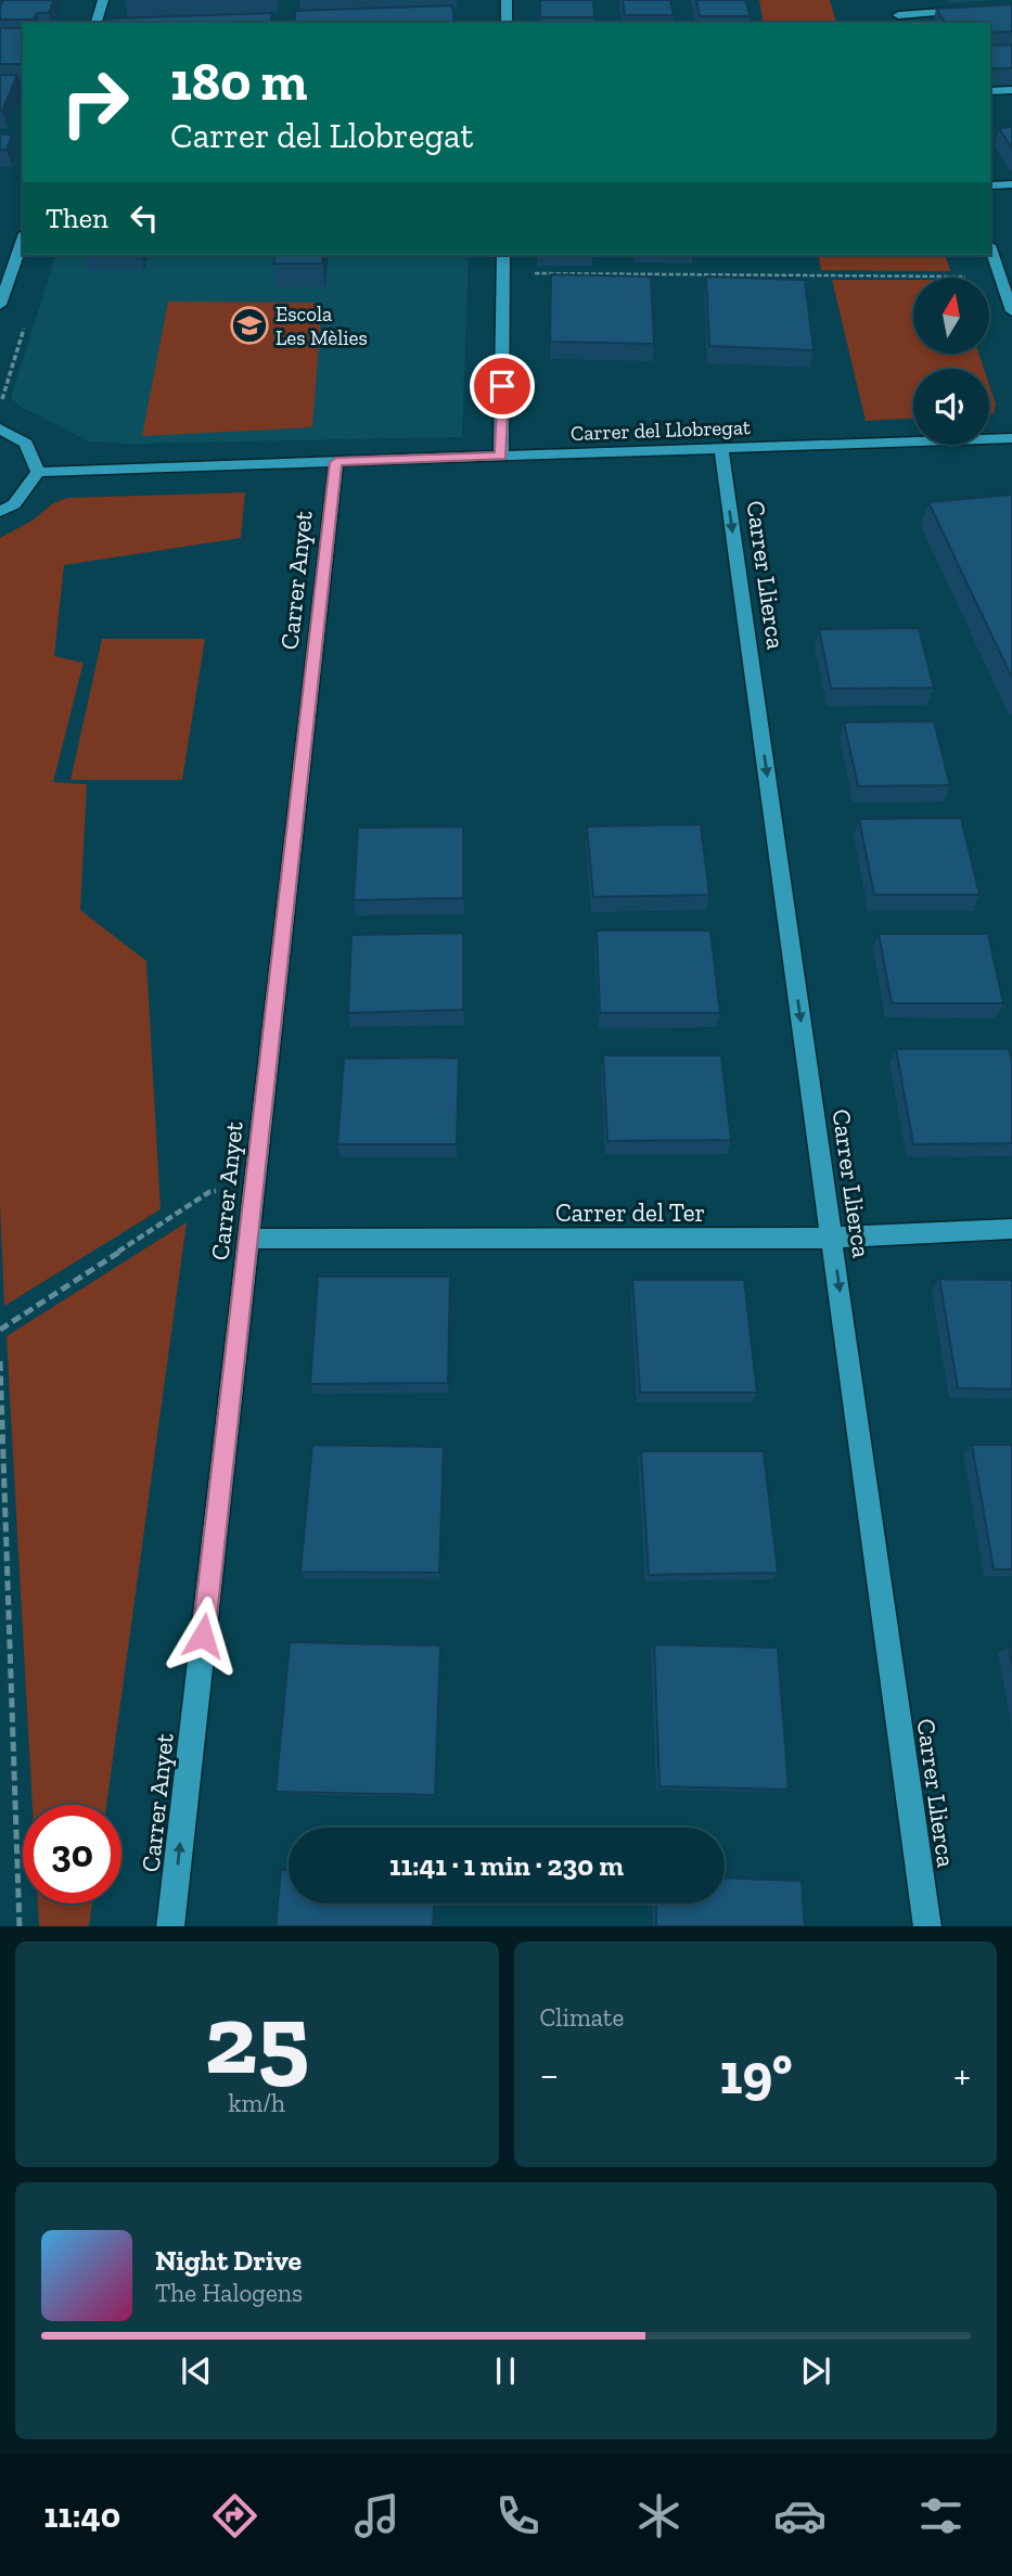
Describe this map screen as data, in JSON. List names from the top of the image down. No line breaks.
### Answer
{"streets":{"street":["Carrer del Llobregat","Carrer Llierca","Carrer Anyet","Carrer del Ter"]},"crossings":[["Carrer del Llobregat","Carrer Llierca"],["Carrer del Llobregat","Carrer Anyet"],["Carrer Llierca","Carrer del Ter"],["Carrer Anyet","Carrer del Ter"]],"one_way":["Carrer Llierca","Carrer Anyet"],"places":{"school or university":["Escola Les Mèlies"]},"north":"top","page":{"turn":["180 m","Carrer del Llobregat"],"then":"Then","limit":"30","trip":"11:41 · 1 min · 230 m","tile":[["25","km/h"],"Climate"],"heat":["−","19°","+"],"song":["Night Drive","The Halogens"],"tabs":"11:40"}}
